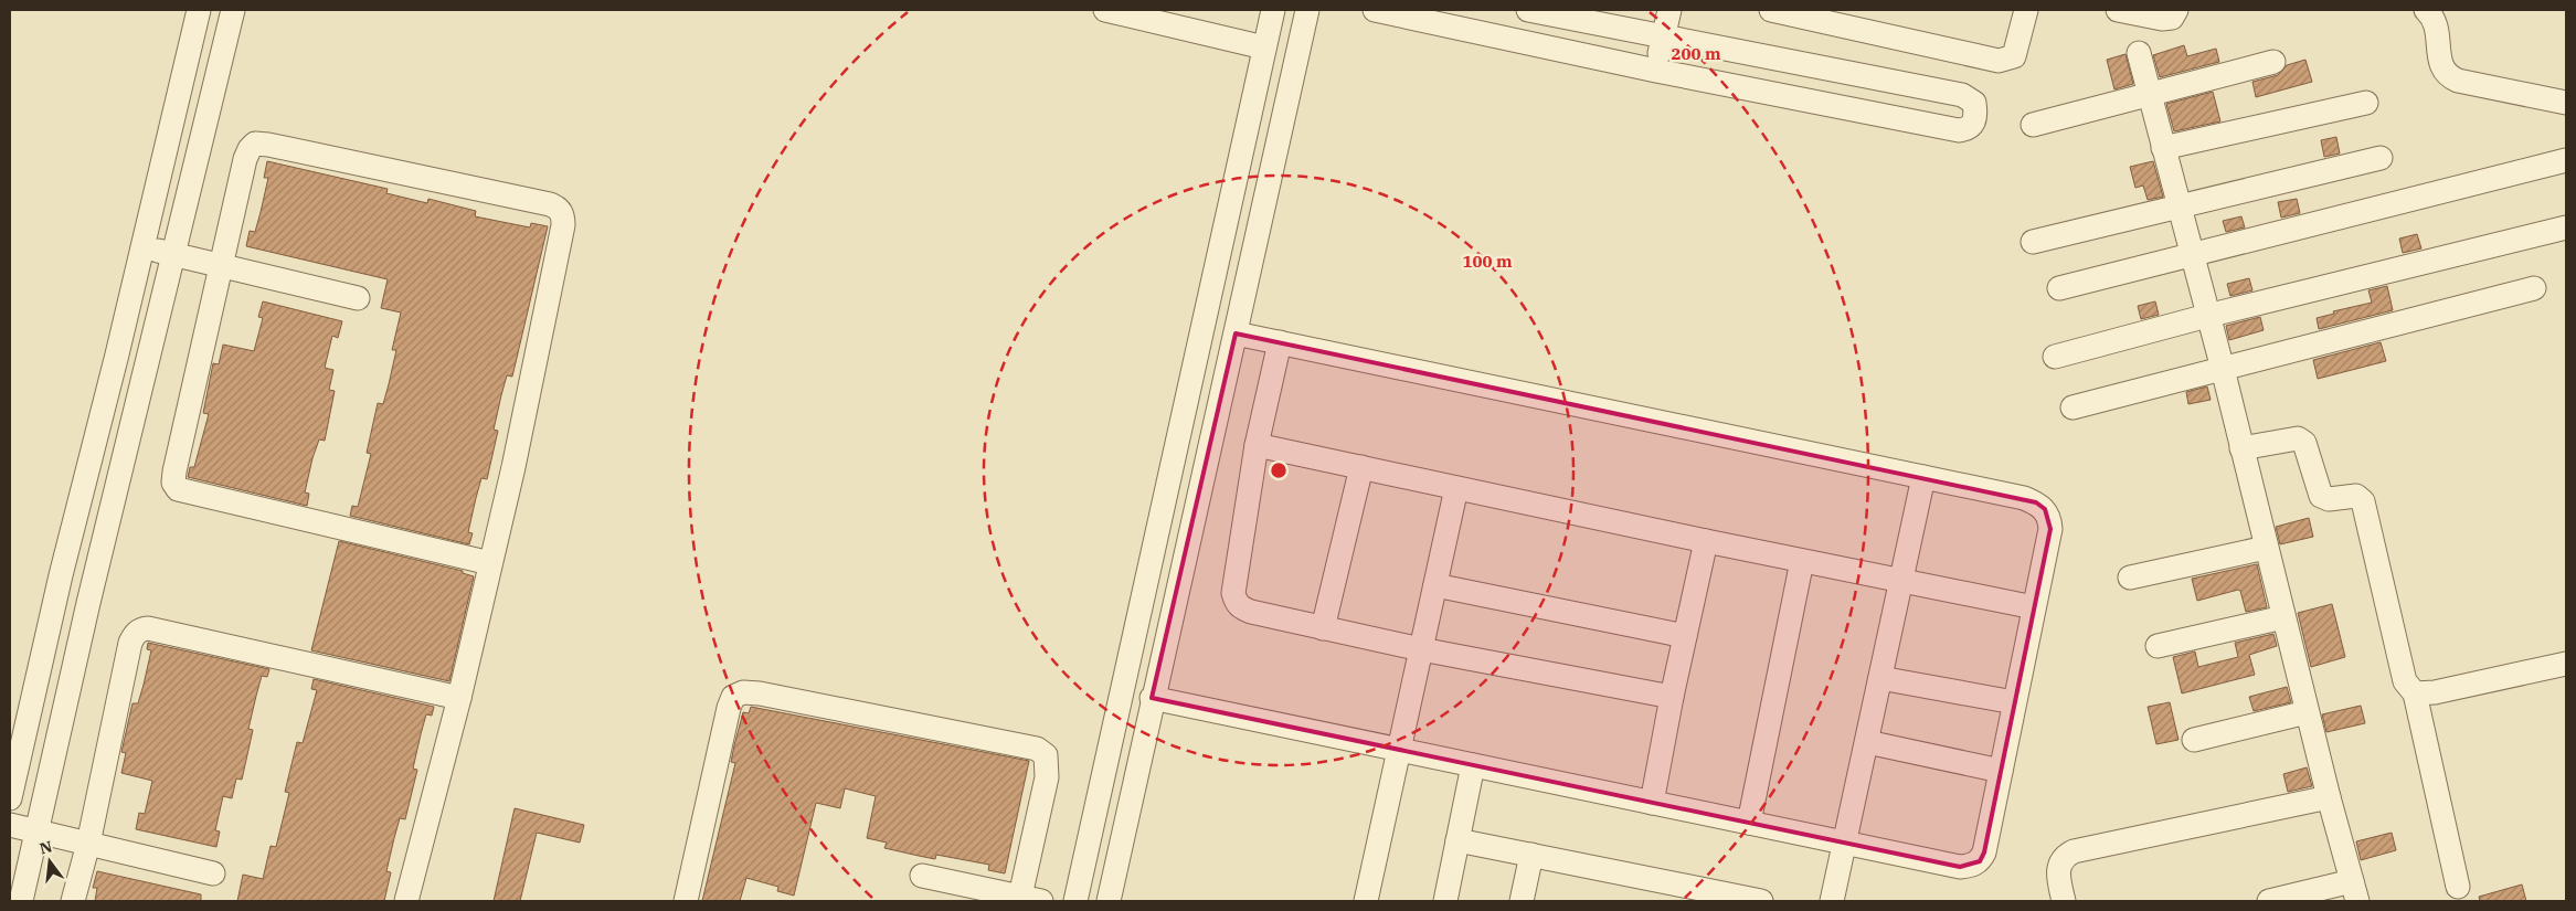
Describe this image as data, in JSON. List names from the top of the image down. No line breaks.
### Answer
{"north":"top","rings":["200 m","100 m"]}
